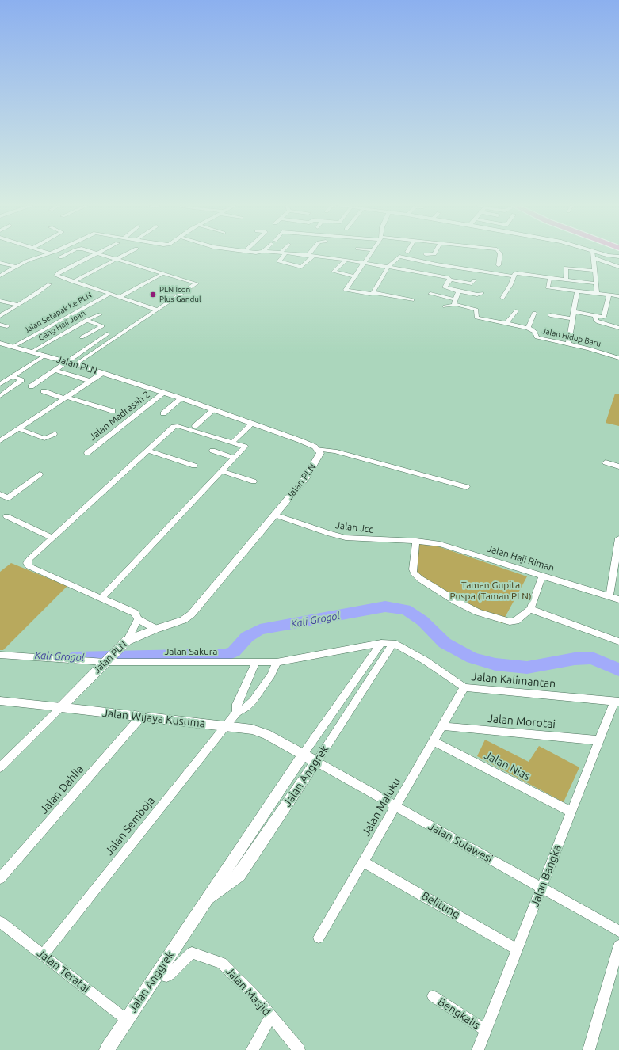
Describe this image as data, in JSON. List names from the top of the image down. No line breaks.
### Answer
{"streets":{"street":["Jalan Setapak Ke PLN","Gang Haji Joan","Jalan Hidup Baru","Jalan PLN","Jalan Madrasah 2","Jalan Jcc","Jalan Haji Riman","Jalan Sakura","Jalan Kalimantan","Jalan Wijaya Kusuma","Jalan Morotai","Jalan Nias","Jalan Anggrek","Jalan Dahlia","Jalan Maluku","Jalan Semboja","Jalan Sulawesi","Jalan Bangka","Belitung","Jalan Teratai","Jalan Masjid","Bengkalis"]},"crossings":[["Jalan Setapak Ke PLN","Jalan PLN"],["Gang Haji Joan","Jalan PLN"],["Jalan PLN","Jalan Madrasah 2"],["Jalan PLN","Jalan Jcc"],["Jalan PLN","Jalan Sakura"],["Jalan PLN","Jalan Wijaya Kusuma"],["Jalan Jcc","Jalan Haji Riman"],["Jalan Sakura","Jalan Kalimantan"],["Jalan Sakura","Jalan Anggrek"],["Jalan Sakura","Jalan Semboja"],["Jalan Kalimantan","Jalan Anggrek"],["Jalan Kalimantan","Jalan Maluku"],["Jalan Kalimantan","Jalan Bangka"],["Jalan Wijaya Kusuma","Jalan Anggrek"],["Jalan Wijaya Kusuma","Jalan Dahlia"],["Jalan Wijaya Kusuma","Jalan Semboja"],["Jalan Wijaya Kusuma","Jalan Sulawesi"],["Jalan Morotai","Jalan Maluku"],["Jalan Morotai","Jalan Bangka"],["Jalan Nias","Jalan Maluku"],["Jalan Nias","Jalan Bangka"],["Jalan Anggrek","Jalan Sulawesi"],["Jalan Anggrek","Jalan Teratai"],["Jalan Anggrek","Jalan Masjid"],["Jalan Maluku","Jalan Sulawesi"],["Jalan Maluku","Belitung"],["Jalan Semboja","Jalan Teratai"],["Jalan Sulawesi","Jalan Bangka"],["Jalan Bangka","Belitung"],["Jalan Bangka","Bengkalis"]],"water":["Kali Grogol"],"parks":["Taman Gupita Puspa (Taman PLN)"],"places":["PLN Icon Plus Gandul"]}
